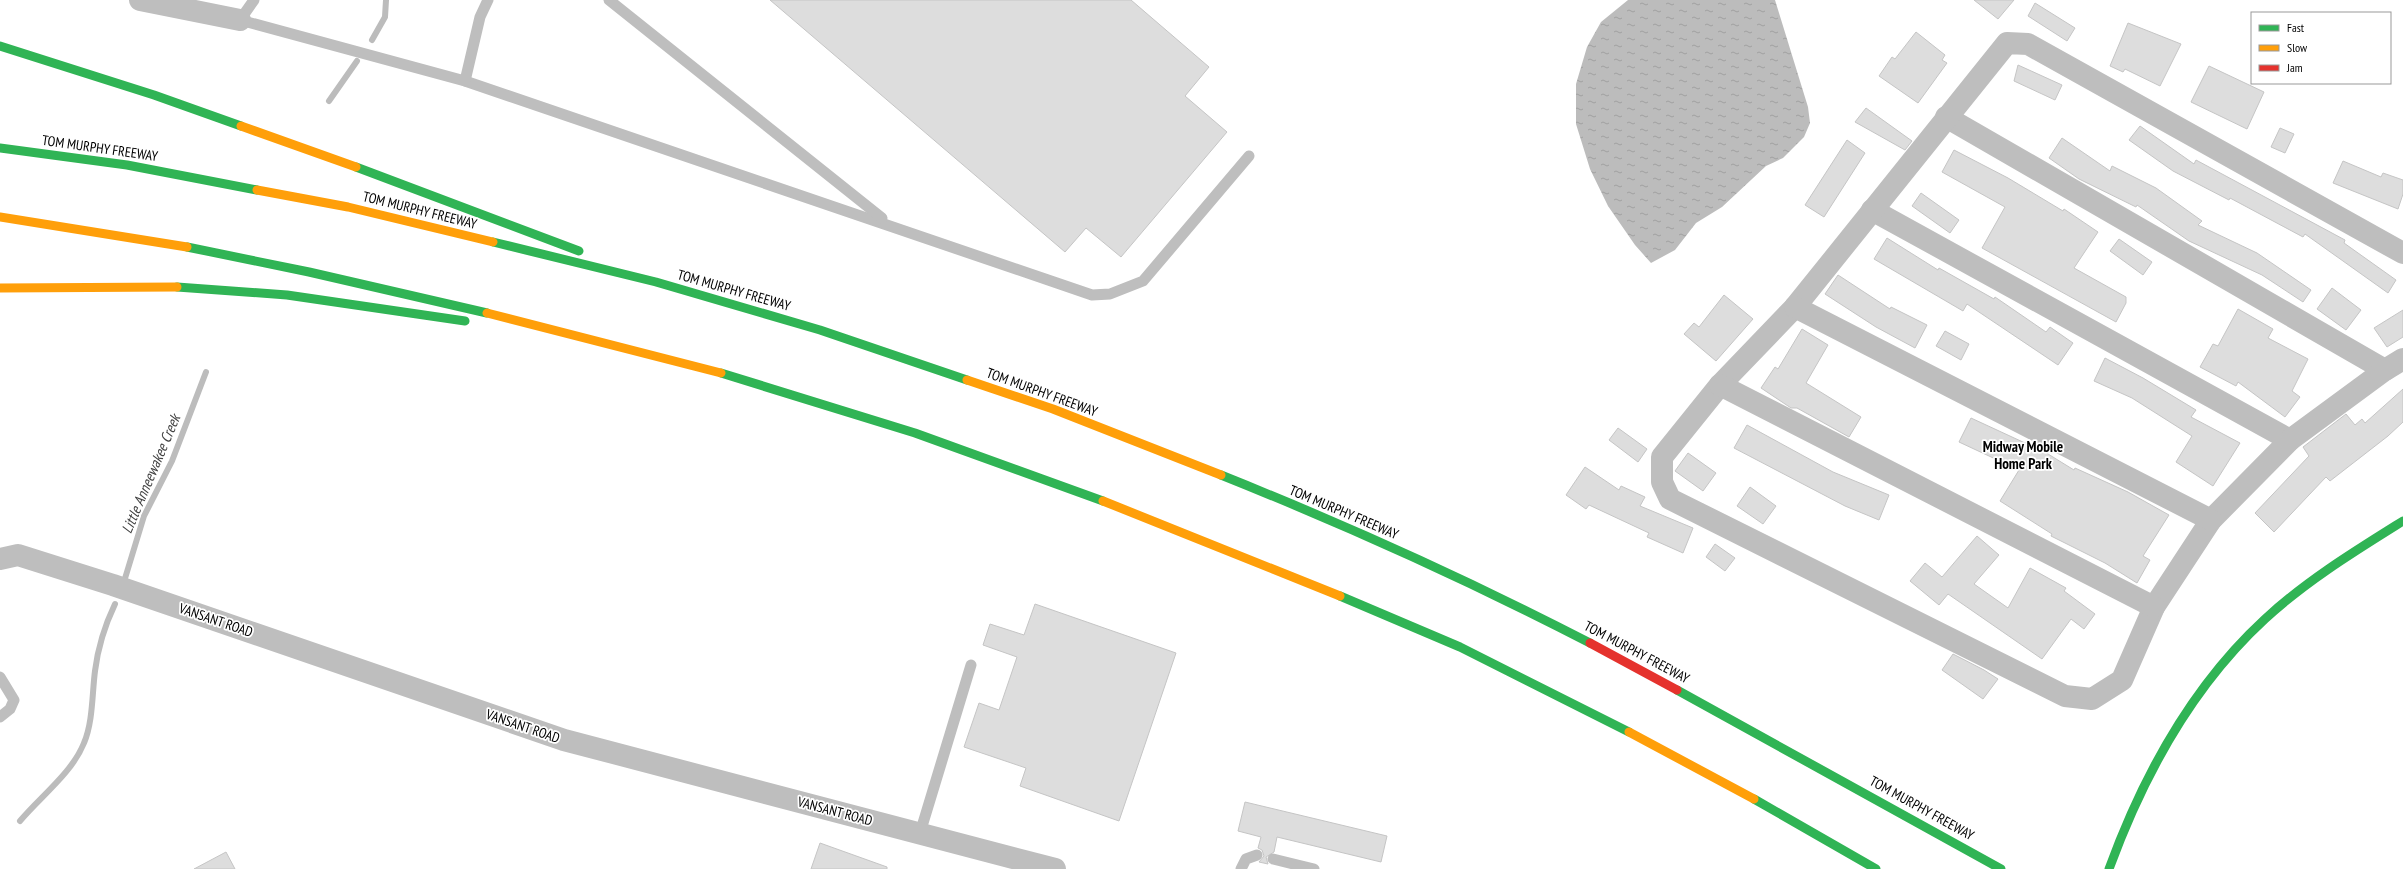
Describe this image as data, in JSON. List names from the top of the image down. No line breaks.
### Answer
{"streets":{"main road":["TOM MURPHY FREEWAY"],"street":["VANSANT ROAD"]},"districts":["Midway Mobile Home Park"],"water":["Little Anneewakee Creek"],"legend":["Fast","Slow","Jam"]}
